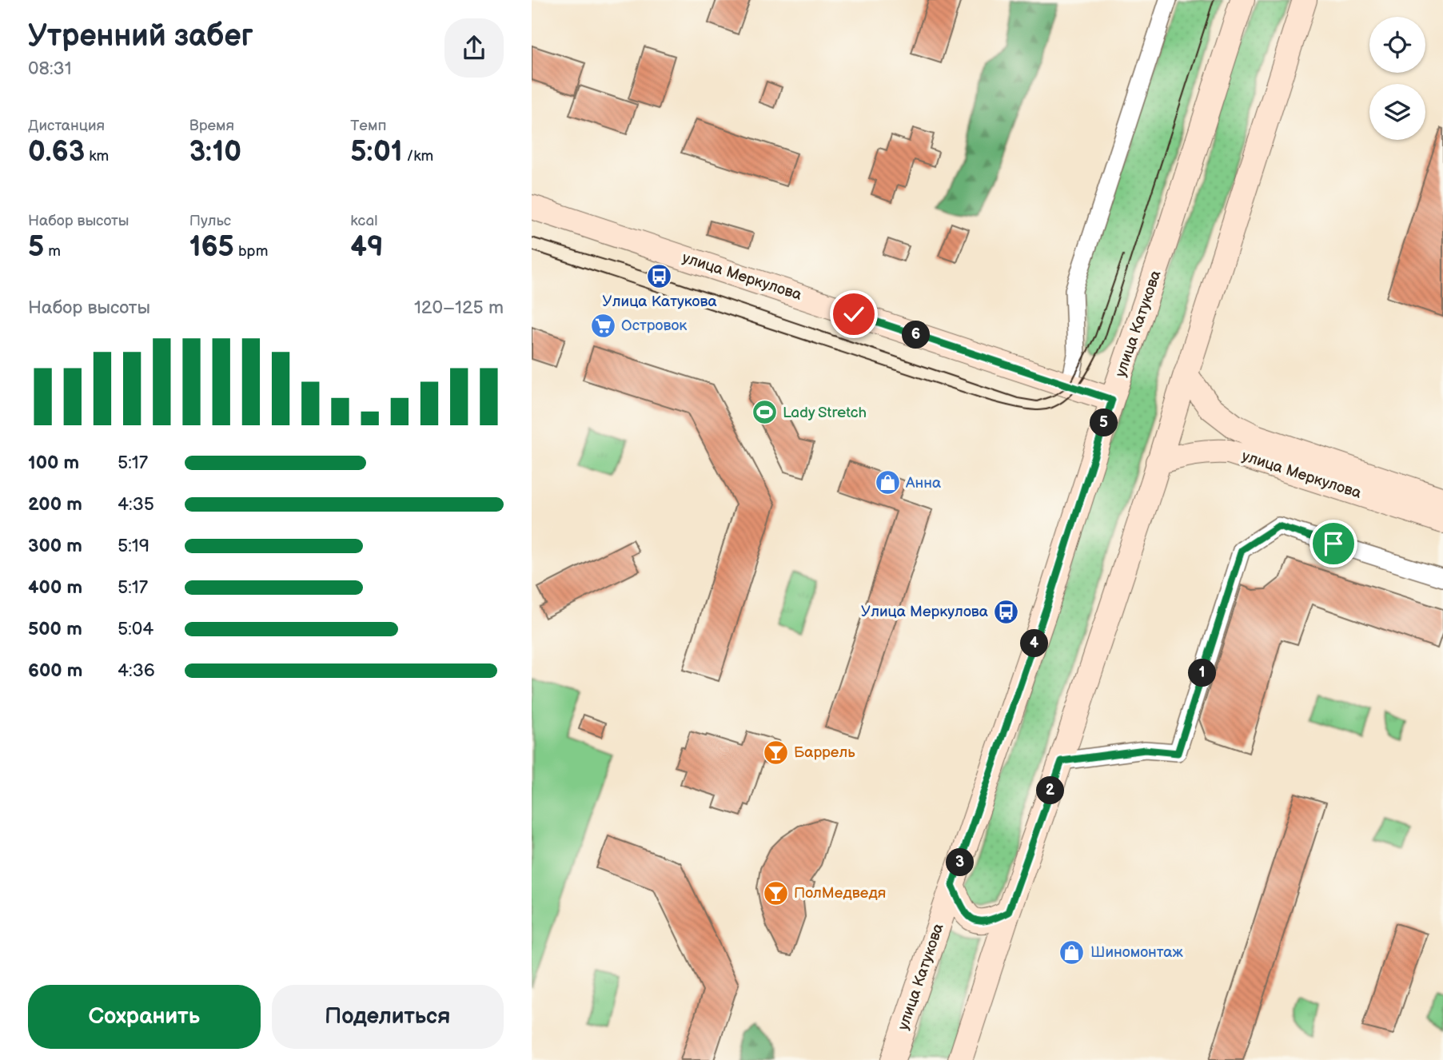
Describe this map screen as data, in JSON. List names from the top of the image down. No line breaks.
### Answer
{"streets":{"main road":["улица Меркулова","улица Катукова"]},"crossings":[["улица Меркулова","улица Катукова"]],"places":{"bus stop":["Улица Катукова","Улица Меркулова"],"supermarket":["Островок"],"sports":["Lady Stretch"],"shop":["Анна","Шиномонтаж"],"bar":["Баррель","ПолМедведя"]},"page":{"heading":["Утренний забег","08:31"],"stats":[["Дистанция","0.63 km"],["Время","3:10"],["Темп","5:01 /km"],["Набор высоты","5 m"],["Пульс","165 bpm"],["kcal","49"]],"chart":["Набор высоты","120–125 m"],"pins":["6","5","4","1","2","3"],"list":[{"name":"100 m","note":"5:17"},{"name":"200 m","note":"4:35"},{"name":"300 m","note":"5:19"},{"name":"400 m","note":"5:17"},{"name":"500 m","note":"5:04"},{"name":"600 m","note":"4:36"}],"buttons":["Сохранить","Поделиться"]}}
